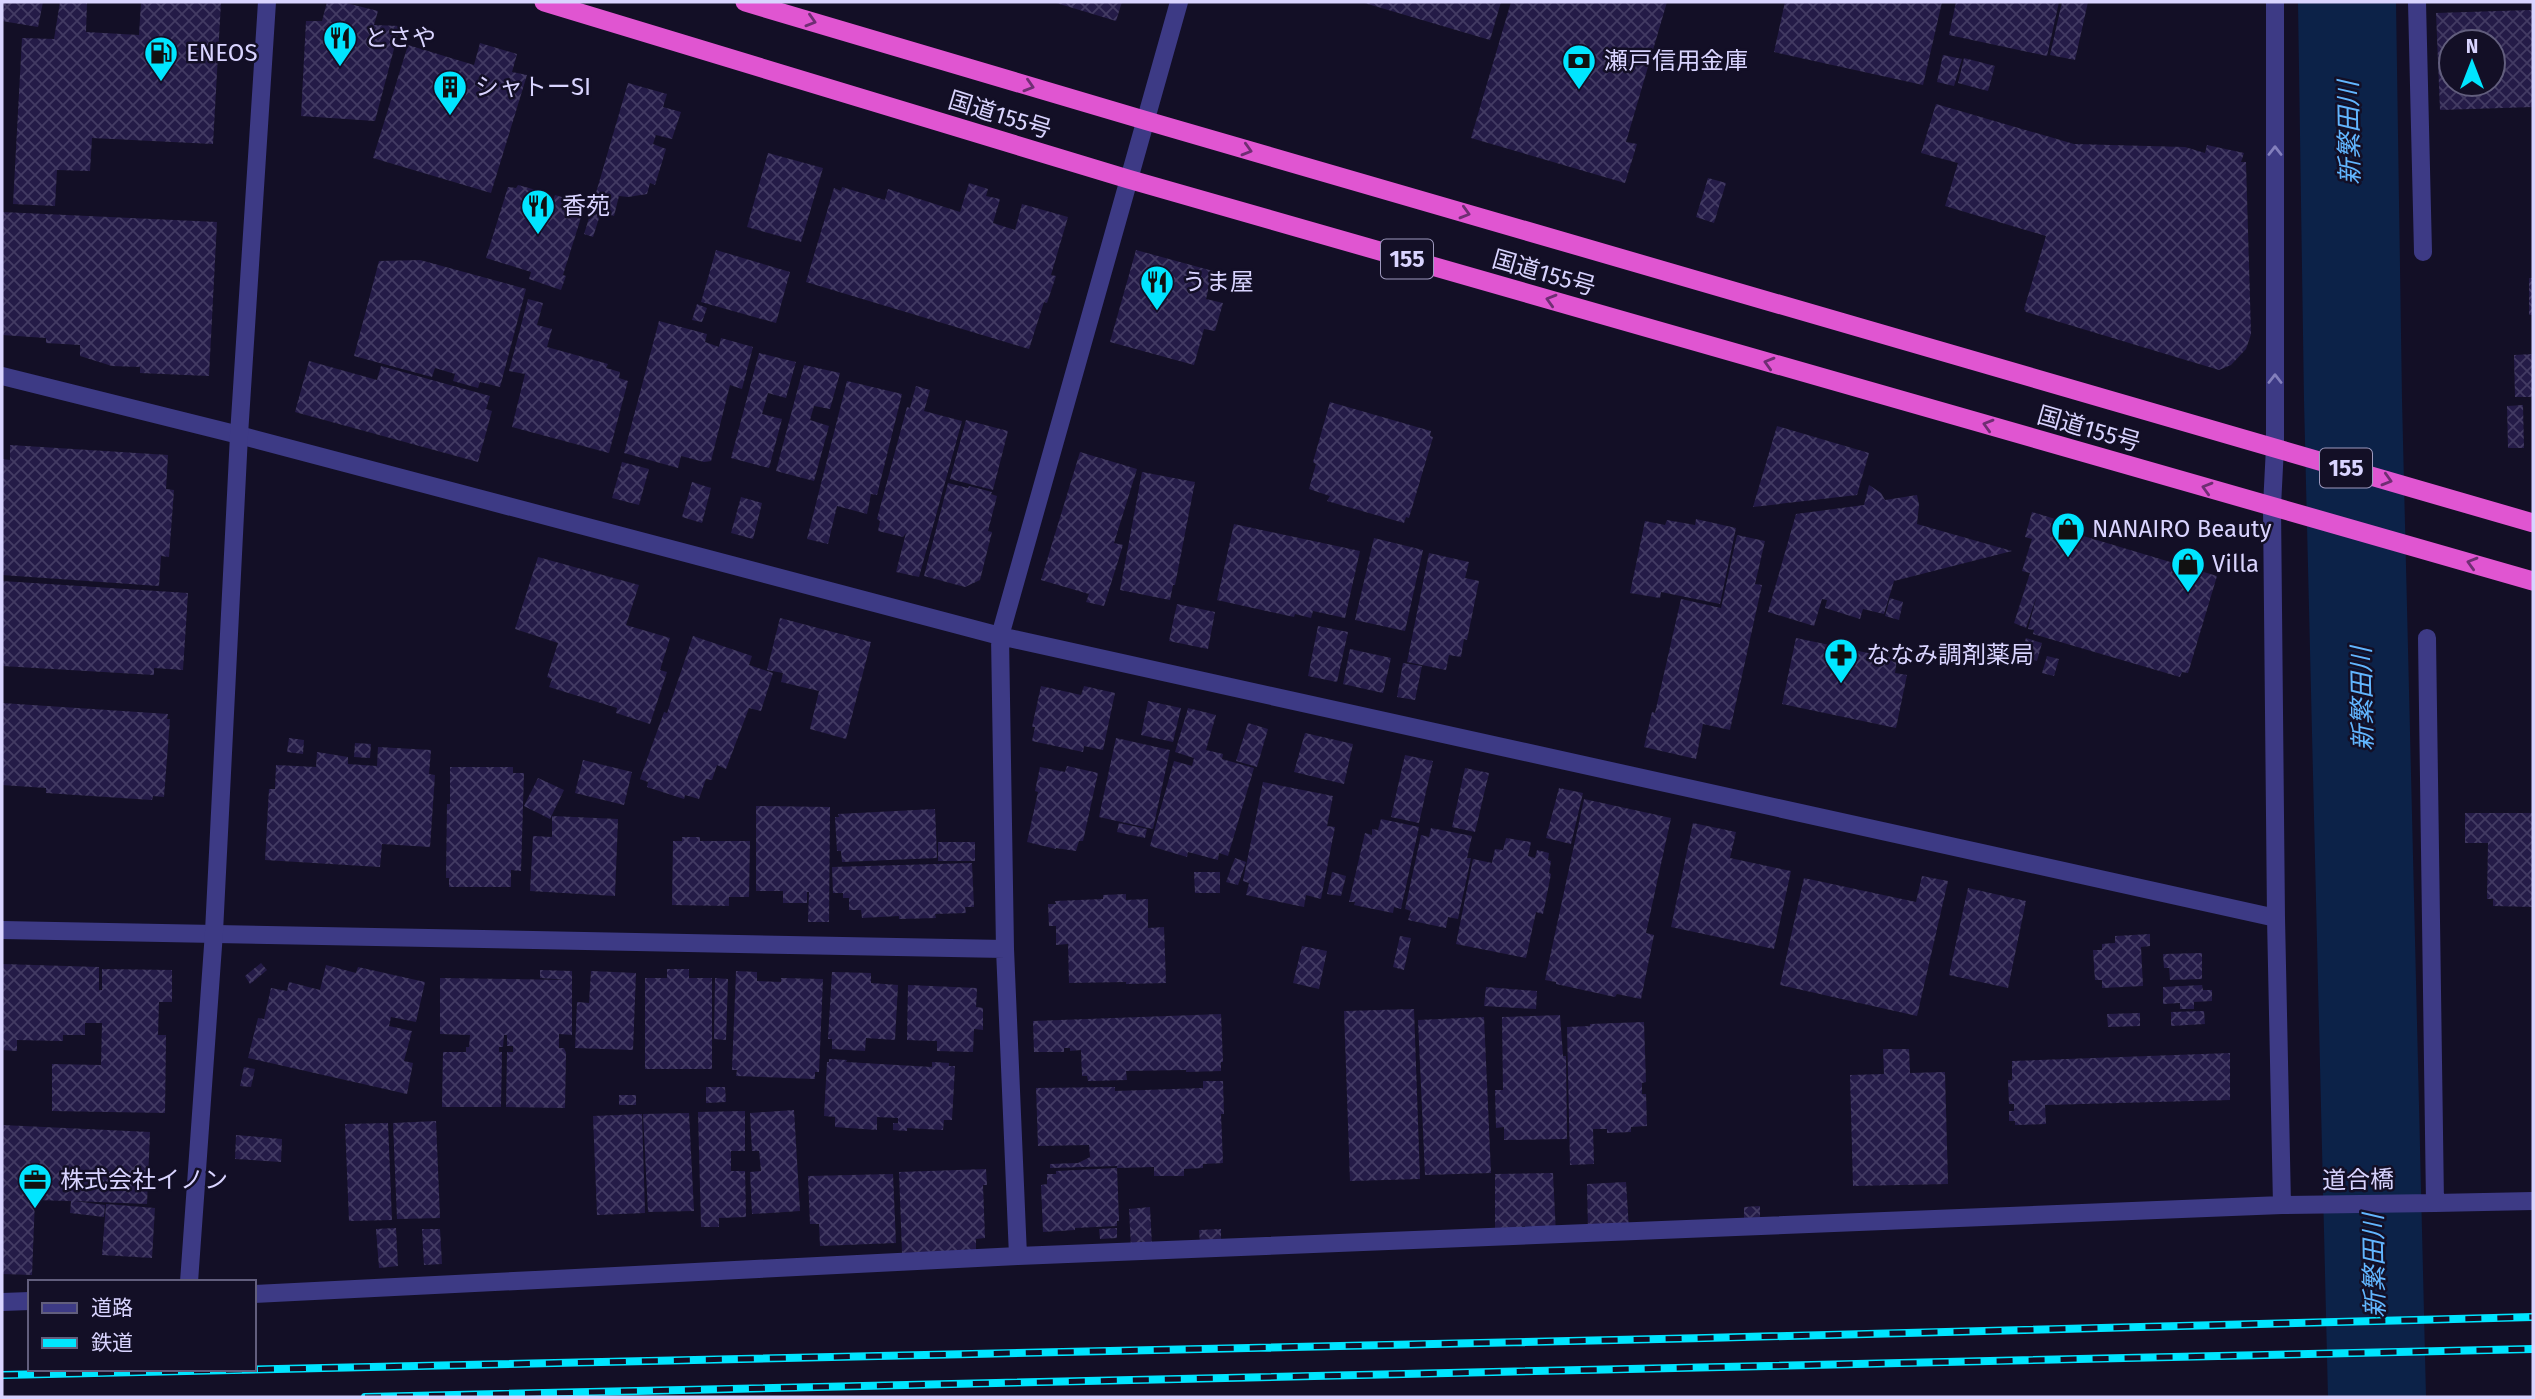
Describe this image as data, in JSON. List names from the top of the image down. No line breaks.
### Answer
{"streets":{"highway":["国道155号","155"],"street":["道合橋"]},"water":["新繁田川"],"places":{"restaurant":["とさや","香苑","うま屋"],"fuel station":["ENEOS"],"bank":["瀬戸信用金庫"],"building":["シャトーSI"],"shop":["NANAIRO Beauty","Villa"],"pharmacy":["ななみ調剤薬局"],"office":["株式会社イノン"]},"legend":["道路","鉄道"],"north":"top"}
